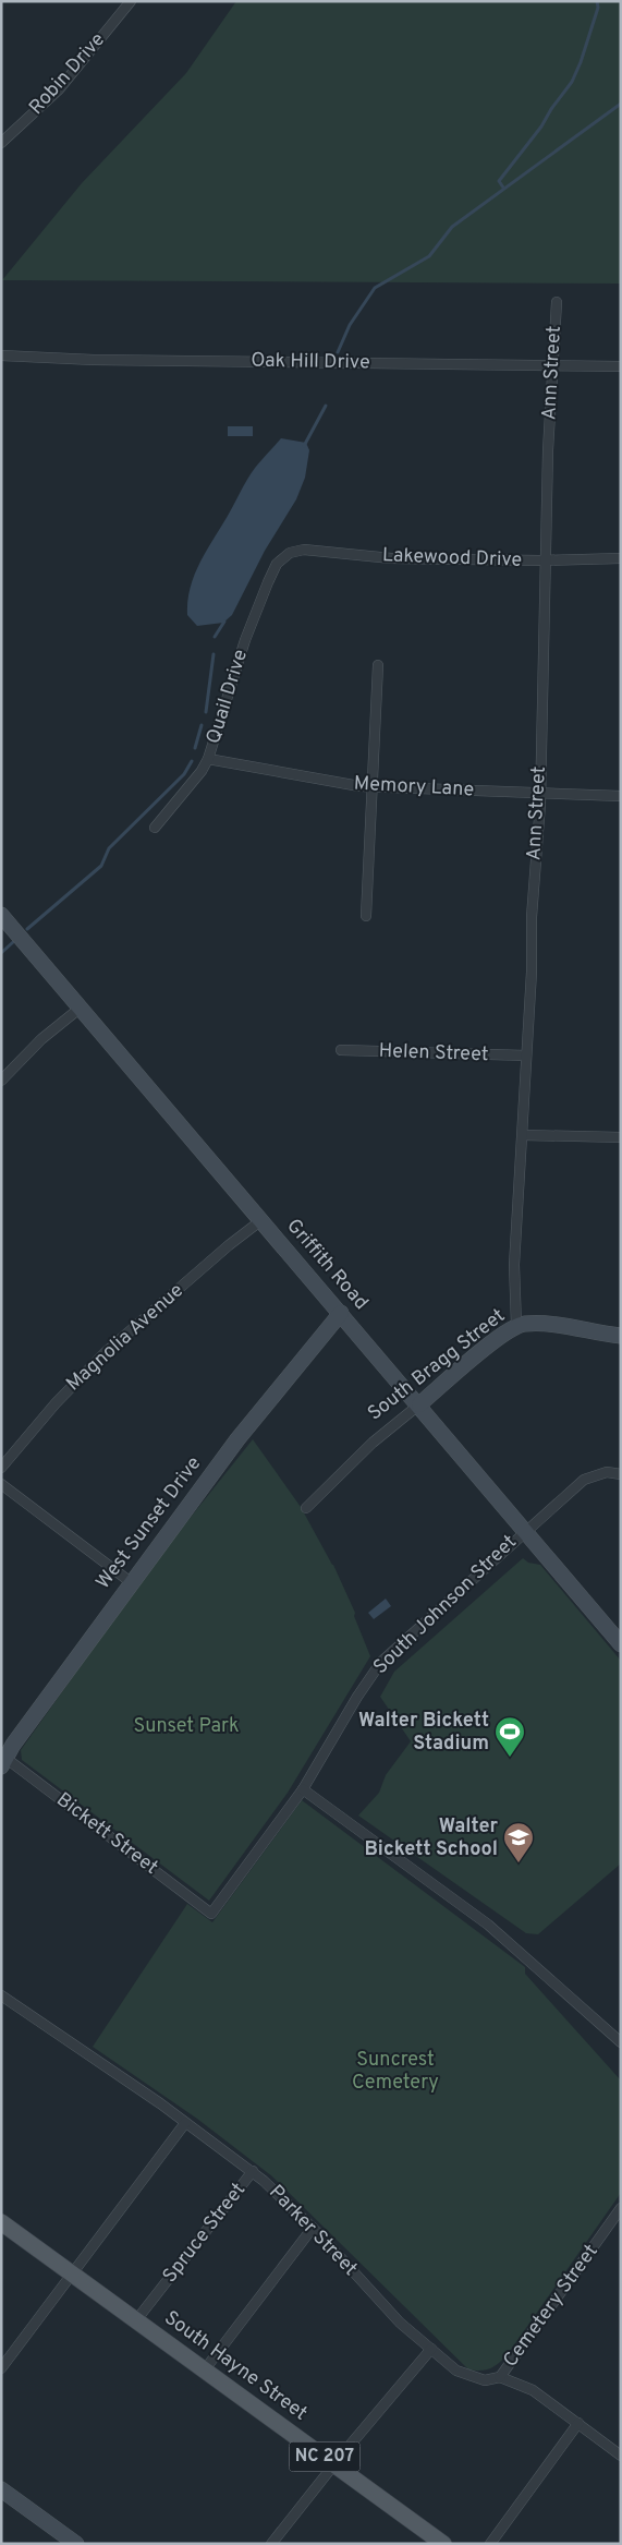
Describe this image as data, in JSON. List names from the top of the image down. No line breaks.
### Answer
{"streets":{"main road":["South Hayne Street","NC 207"],"street":["Robin Drive","Oak Hill Drive","Ann Street","Lakewood Drive","Quail Drive","Memory Lane","Helen Street","Griffith Road","Magnolia Avenue","South Bragg Street","West Sunset Drive","South Johnson Street","Bickett Street","Parker Street","Spruce Street","Cemetery Street"]},"crossings":[["Oak Hill Drive","Ann Street"],["Ann Street","Lakewood Drive"],["Ann Street","Memory Lane"],["Ann Street","Helen Street"],["Ann Street","South Bragg Street"],["Lakewood Drive","Quail Drive"],["Quail Drive","Memory Lane"],["Griffith Road","Magnolia Avenue"],["Griffith Road","South Bragg Street"],["Griffith Road","West Sunset Drive"],["Griffith Road","South Johnson Street"],["West Sunset Drive","Bickett Street"],["South Johnson Street","Bickett Street"],["Parker Street","Spruce Street"],["Parker Street","Cemetery Street"],["Spruce Street","South Hayne Street"]],"parks":["Sunset Park","Suncrest Cemetery"],"places":{"sports":["Walter Bickett Stadium"],"school or university":["Walter Bickett School"]}}
